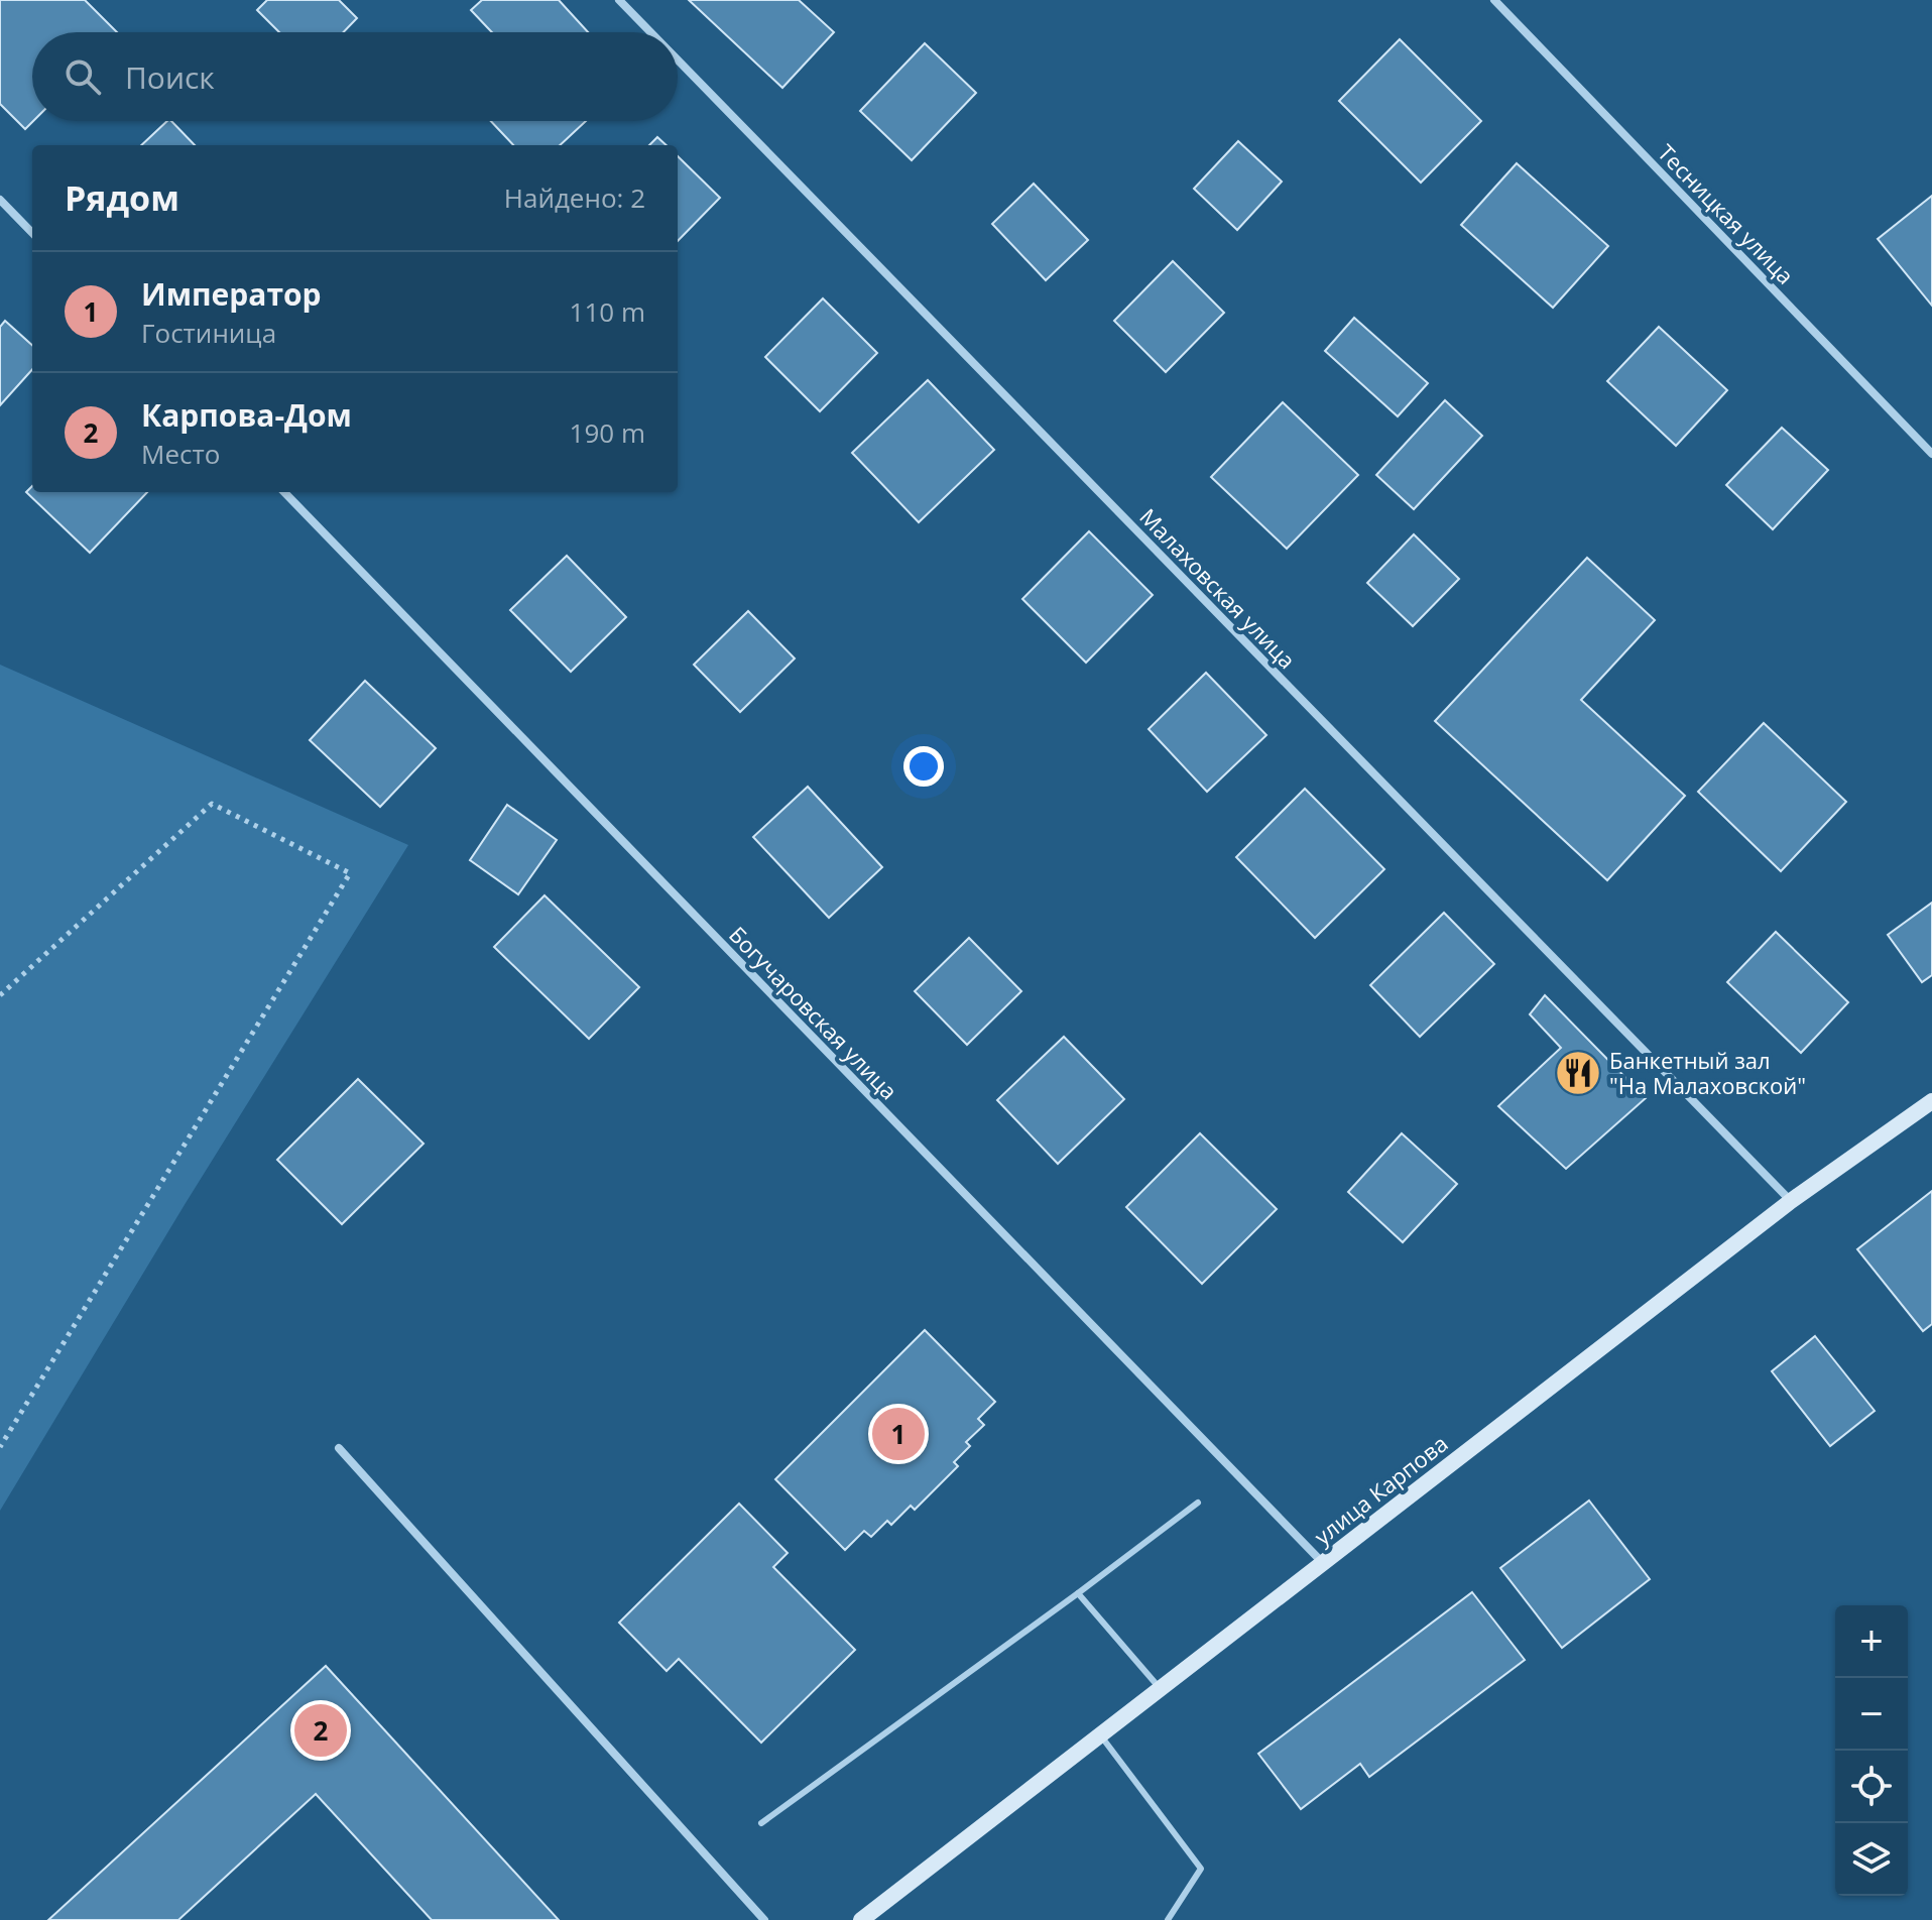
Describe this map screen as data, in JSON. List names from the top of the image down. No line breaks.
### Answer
{"streets":{"main road":["улица Карпова"],"street":["Тесницкая улица","Малаховская улица","Богучаровская улица"]},"crossings":[["Малаховская улица","улица Карпова"],["Богучаровская улица","улица Карпова"]],"places":{"restaurant":["Банкетный зал \"На Малаховской\""]},"page":{"search":"Поиск","heading":["Рядом","Найдено: 2"],"list":[{"mark":"1","name":"Император","note":"Гостиница","value":"110 m"},{"mark":"2","name":"Карпова-Дом","note":"Место","value":"190 m"}],"pins":["1","2"],"map_buttons":["+","−"]}}
